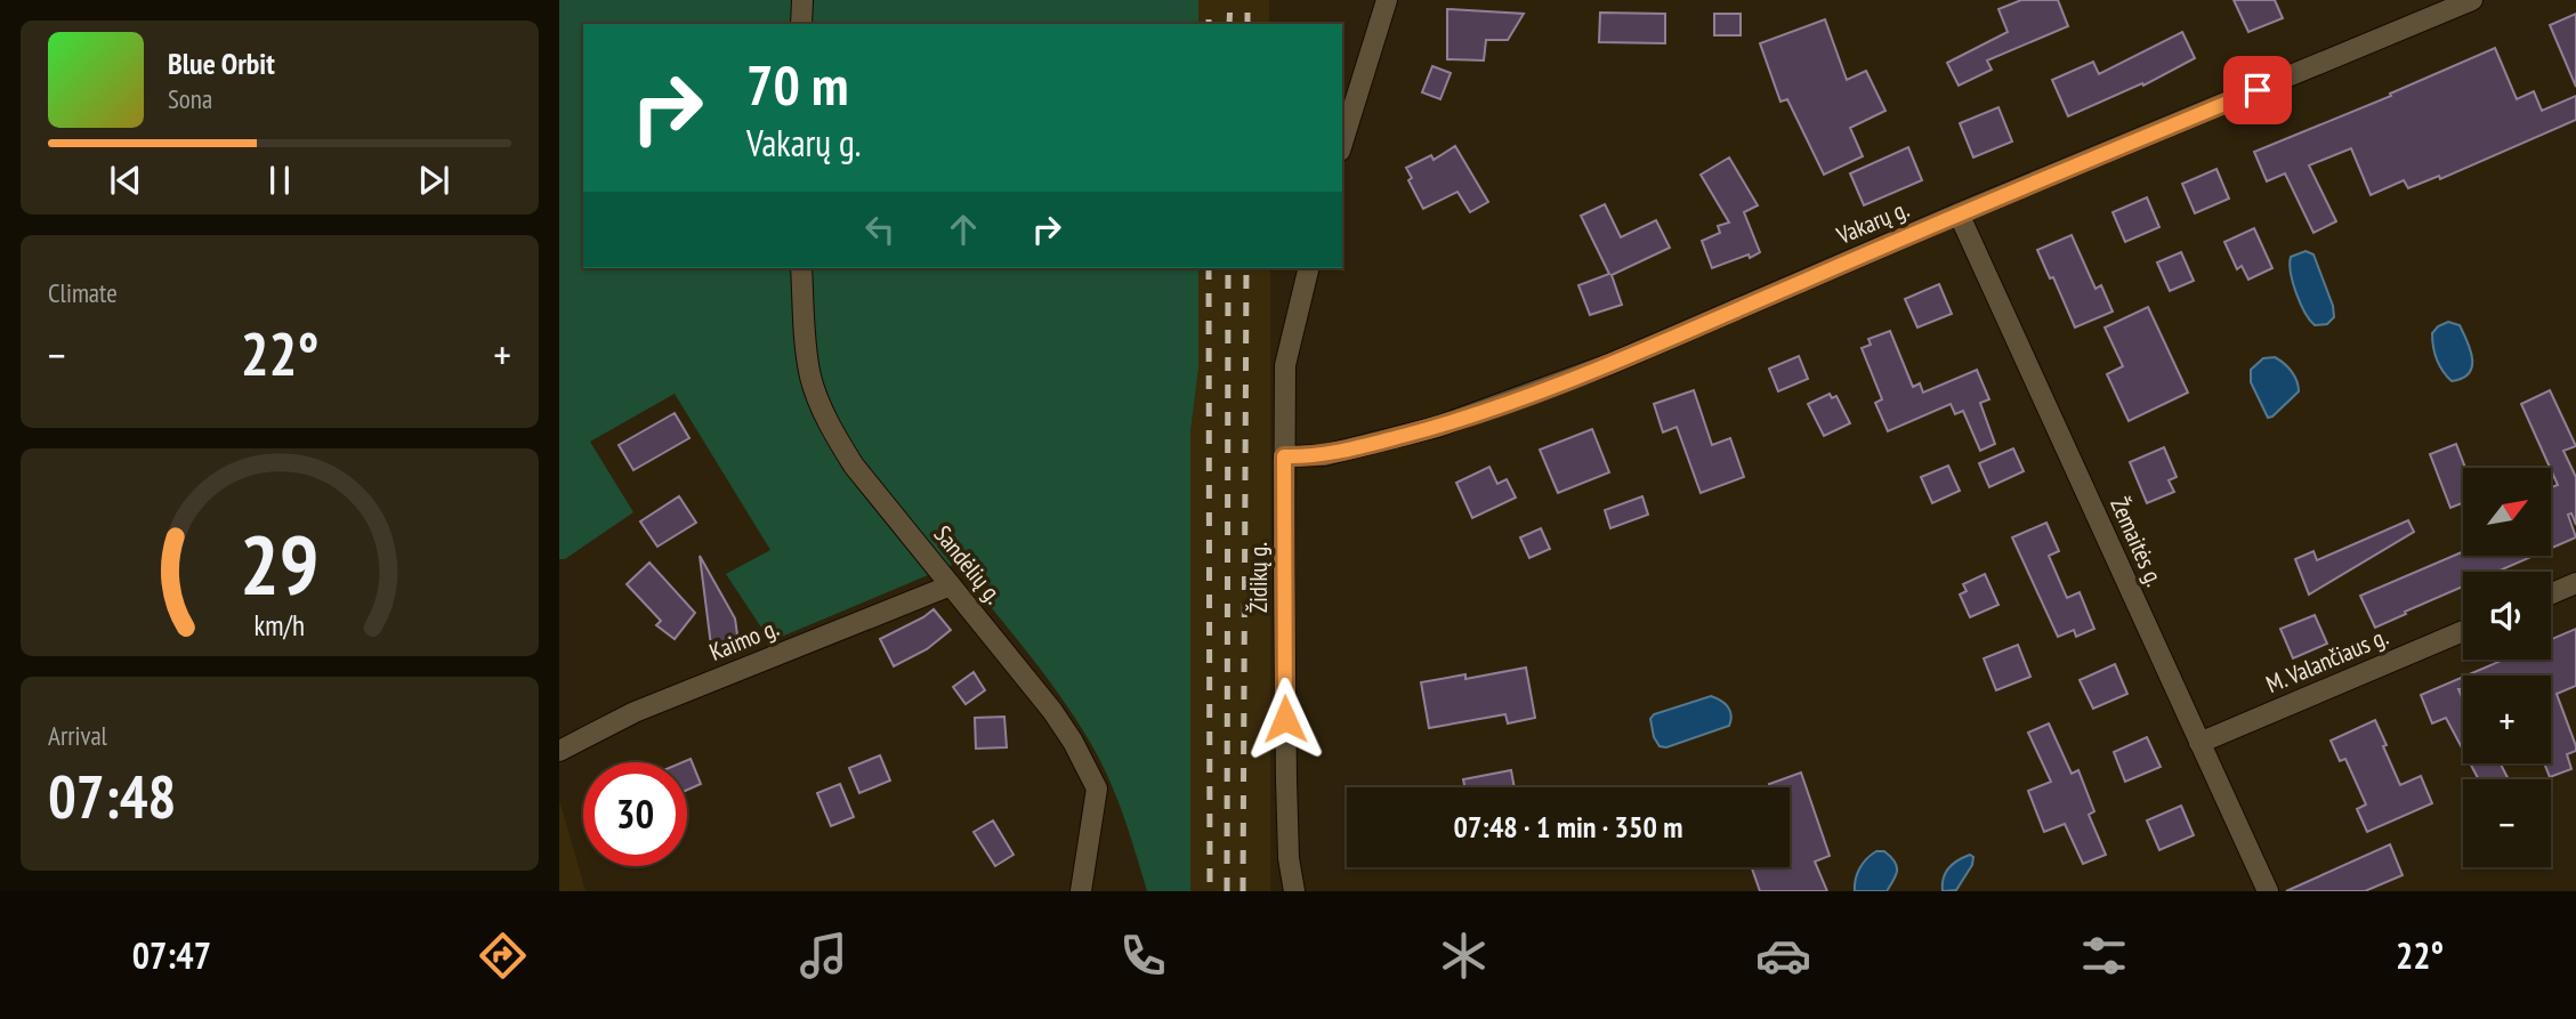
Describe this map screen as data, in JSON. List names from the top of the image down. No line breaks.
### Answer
{"streets":{"street":["Vakarų g.","Žemaitės g.","Sandėlių g.","Židikų g.","Kaimo g.","M. Valančiaus g."]},"crossings":[["Vakarų g.","Žemaitės g."],["Vakarų g.","Židikų g."],["Žemaitės g.","M. Valančiaus g."],["Sandėlių g.","Kaimo g."]],"north":"top right","page":{"turn":["70 m","Vakarų g."],"song":["Blue Orbit","Sona"],"tile":["Climate",["Arrival","07:48"]],"heat":["−","22°","+"],"map_buttons":["+","−"],"limit":"30","trip":"07:48 · 1 min · 350 m","tabs":["07:47","22°"],"gauge":["29","km/h"]}}
